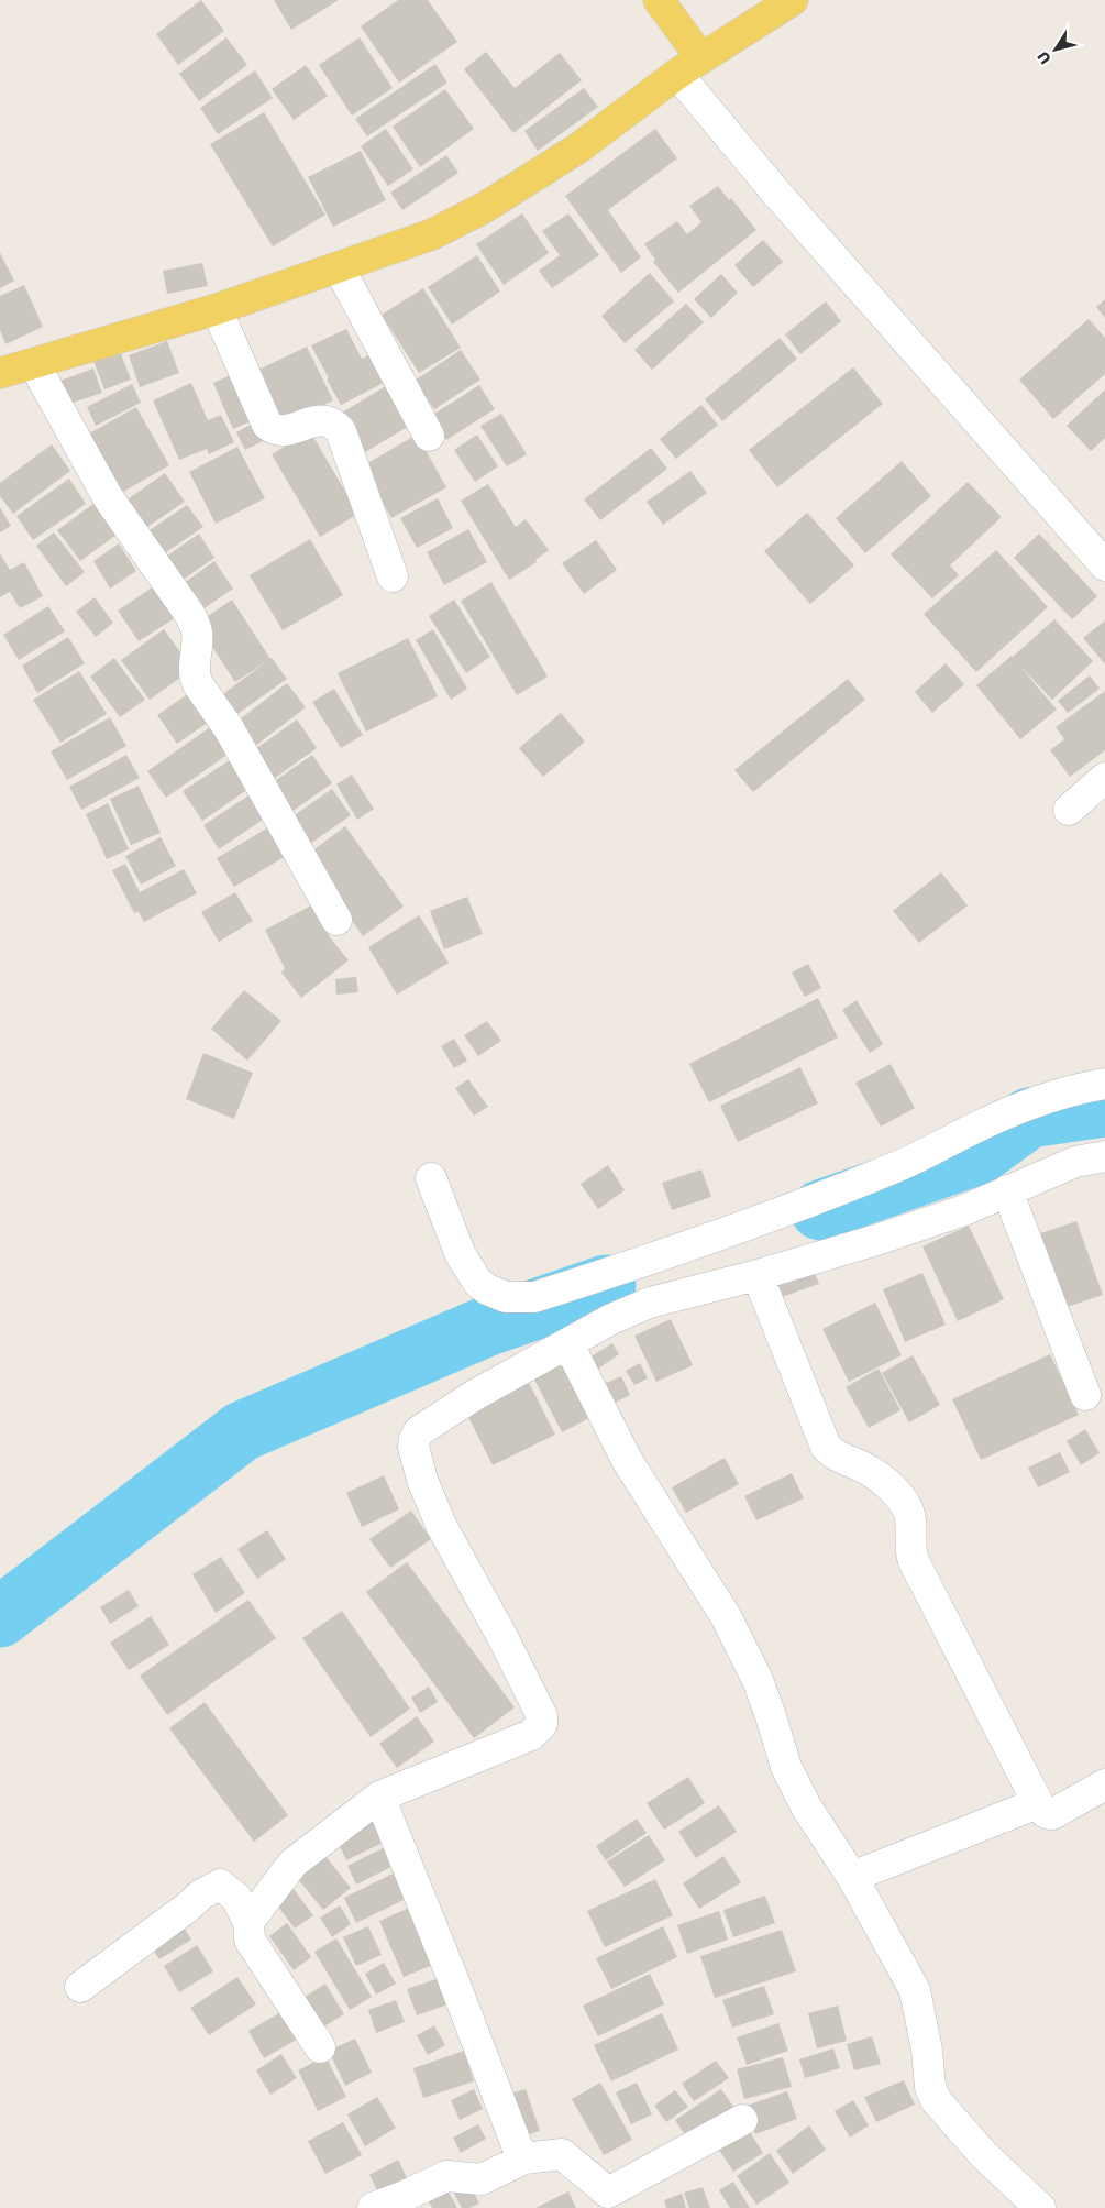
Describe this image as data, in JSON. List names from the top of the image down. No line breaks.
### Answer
{"north":"bottom left"}
